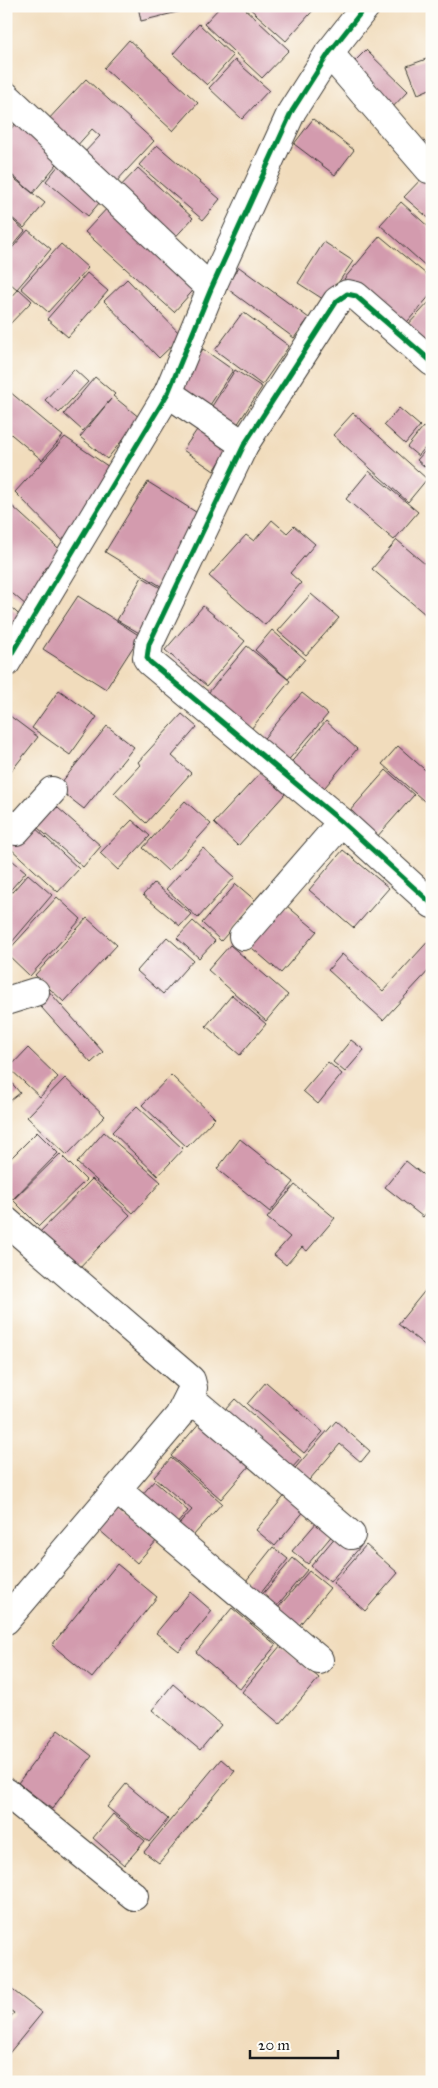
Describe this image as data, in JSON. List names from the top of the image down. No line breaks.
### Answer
{"scale_bar":"20 m"}
